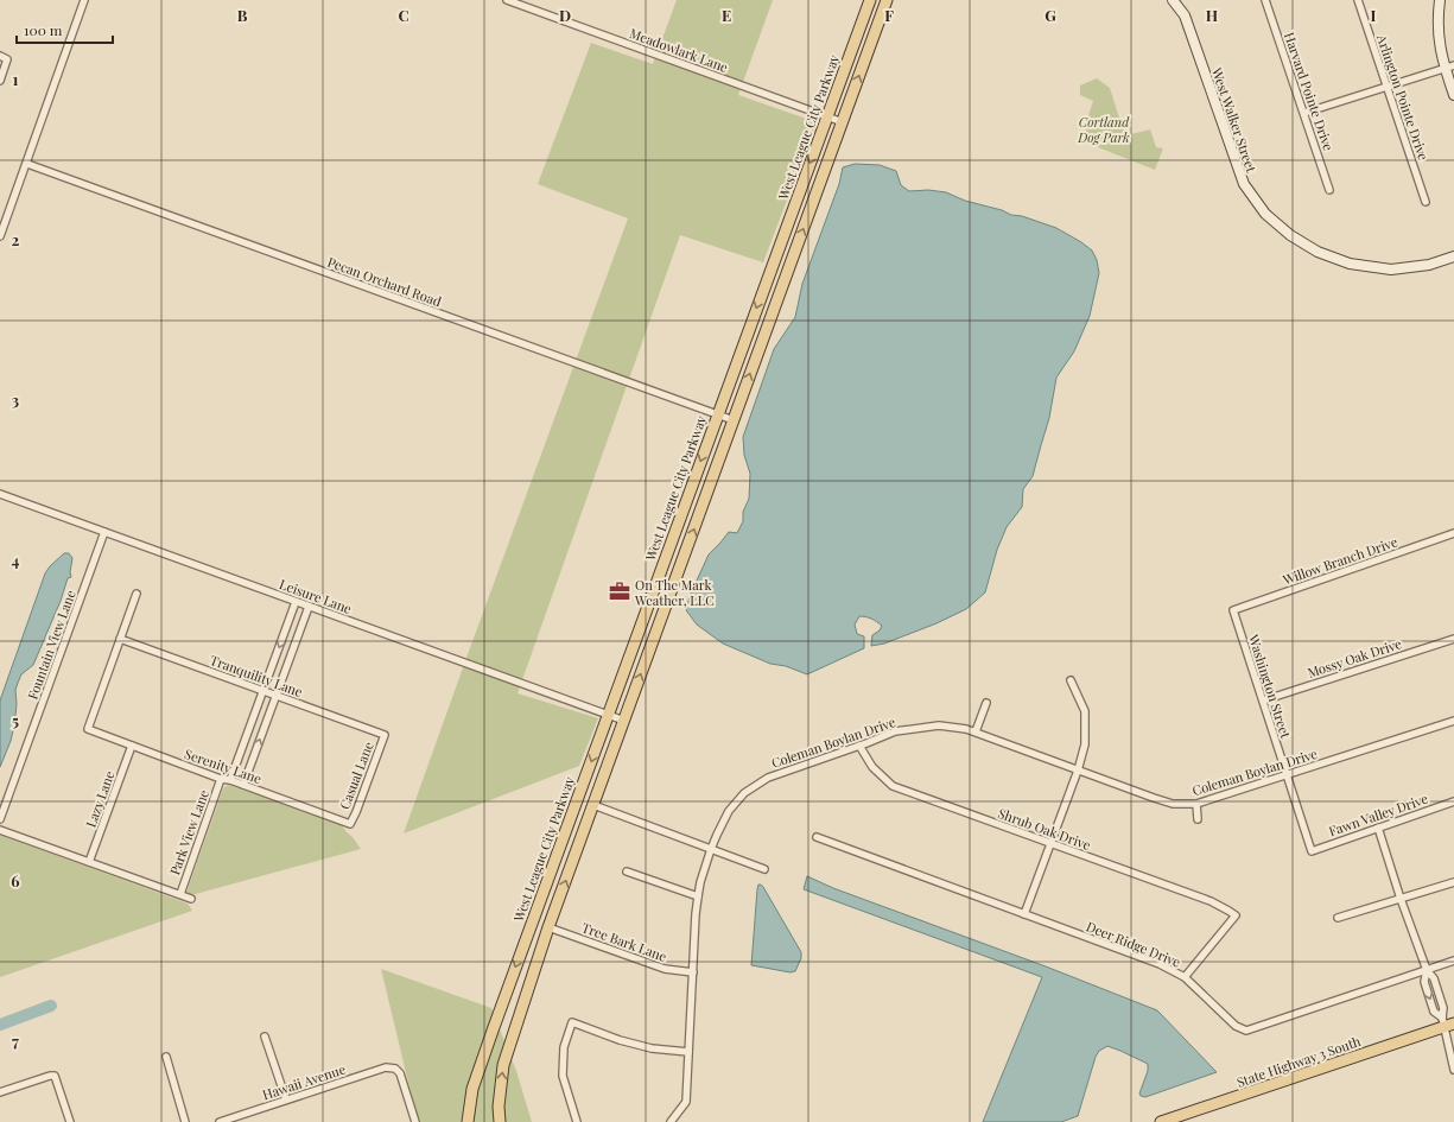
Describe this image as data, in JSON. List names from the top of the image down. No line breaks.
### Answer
{"streets":{"main road":["West League City Parkway","State Highway 3 South"],"street":["Meadowlark Lane","Harvard Pointe Drive","Arlington Pointe Drive","West Walker Street","Pecan Orchard Road","Willow Branch Drive","Leisure Lane","Fountain View Lane","Mossy Oak Drive","Tranquility Lane","Washington Street","Coleman Boylan Drive","Serenity Lane","Casual Lane","Lazy Lane","Fawn Valley Drive","Shrub Oak Drive","Park View Lane","Tree Bark Lane","Deer Ridge Drive","Hawaii Avenue"]},"crossings":[["Meadowlark Lane","West League City Parkway"],["West League City Parkway","Pecan Orchard Road"],["West League City Parkway","Leisure Lane"],["Willow Branch Drive","Washington Street"],["Leisure Lane","Fountain View Lane"],["Mossy Oak Drive","Washington Street"],["Tranquility Lane","Serenity Lane"],["Tranquility Lane","Casual Lane"],["Washington Street","Coleman Boylan Drive"],["Washington Street","Fawn Valley Drive"],["Coleman Boylan Drive","Shrub Oak Drive"],["Coleman Boylan Drive","Tree Bark Lane"],["Serenity Lane","Casual Lane"],["Serenity Lane","Lazy Lane"],["Serenity Lane","Park View Lane"],["Shrub Oak Drive","Deer Ridge Drive"]],"parks":["Cortland Dog Park"],"places":{"office":["On The Mark Weather, LLC"]},"scale_bar":"100 m","grid":{"columns":["B","C","D","E","F","G","H","I"],"rows":["1","2","3","4","5","6","7"]}}
